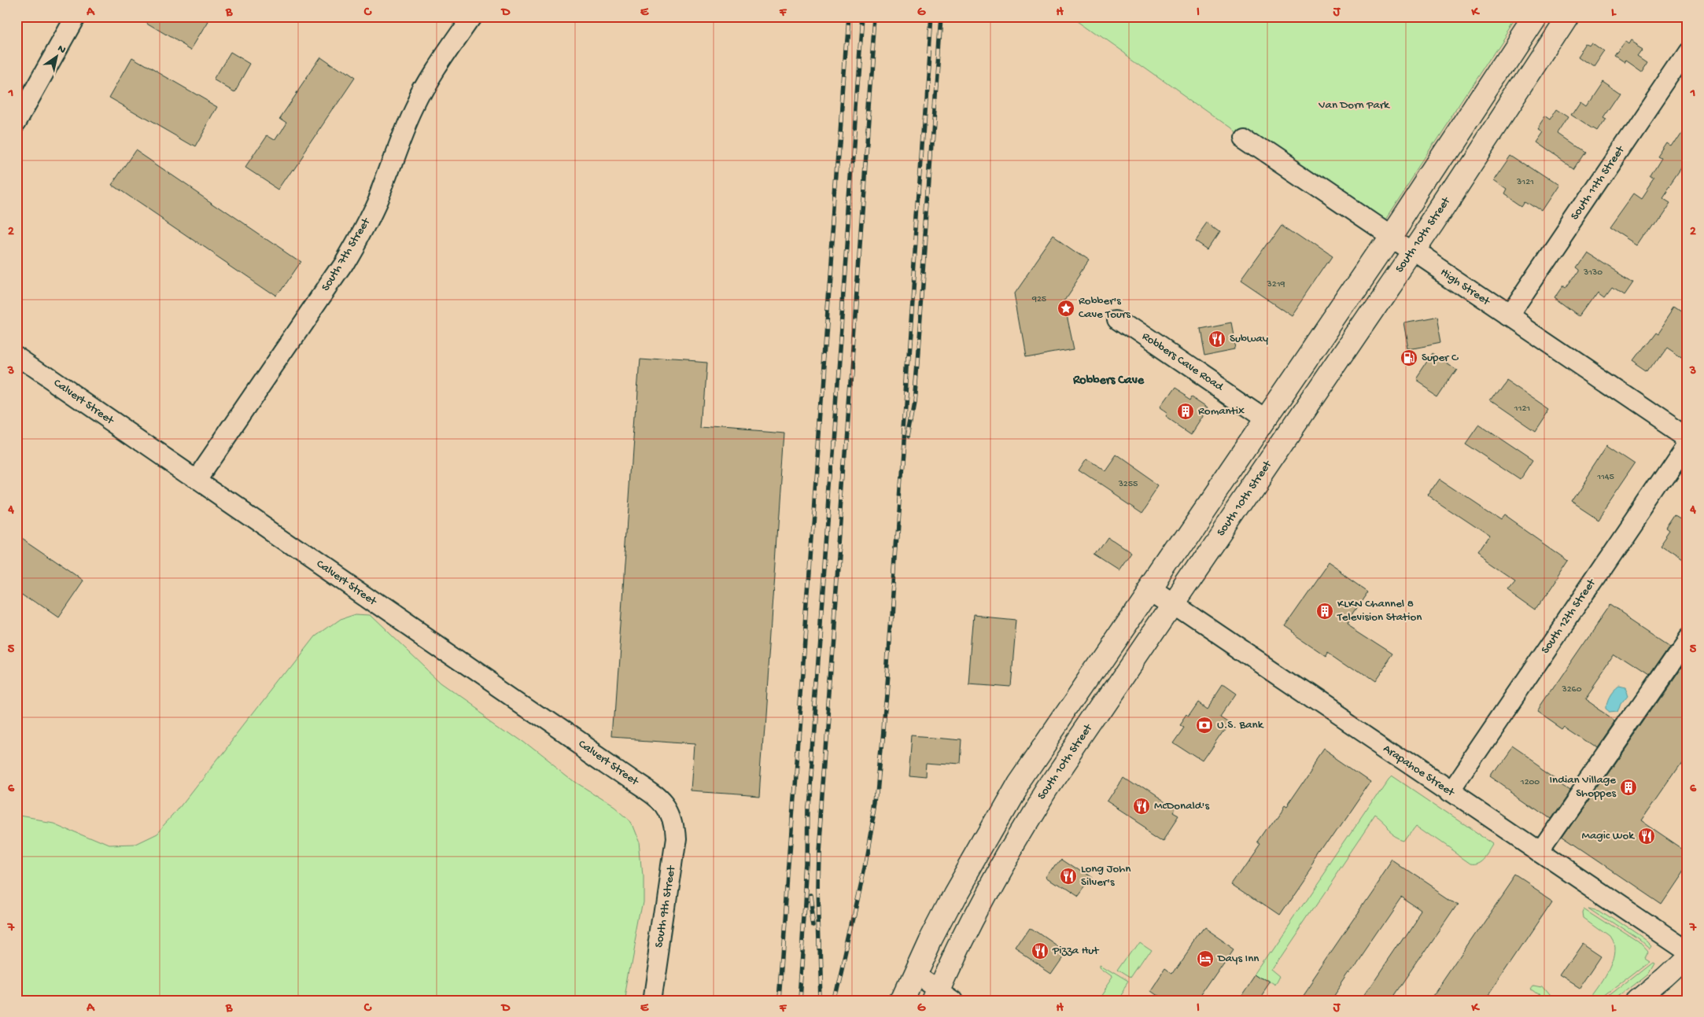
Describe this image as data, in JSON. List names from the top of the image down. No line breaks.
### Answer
{"streets":{"main road":["South 10th Street"],"street":["South 11th Street","South 7th Street","High Street","Robbers Cave Road","Calvert Street","South 12th Street","Arapahoe Street","South 9th Street"]},"crossings":[["South 11th Street","High Street"],["South 10th Street","High Street"],["South 10th Street","Arapahoe Street"],["South 7th Street","Calvert Street"],["Calvert Street","South 9th Street"],["South 12th Street","Arapahoe Street"]],"districts":["Robbers Cave"],"parks":["Van Dorn Park"],"places":{"place":["Robber's Cave Tours"],"restaurant":["Subway","McDonald's","Magic Wok","Long John Silver's","Pizza Hut"],"fuel station":["Super C"],"building":["Romantix","KLKN Channel 8 Television Station","Indian Village Shoppes"],"bank":["U.S. Bank"],"hotel":["Days Inn"]},"house_numbers":["3121","3130","3219","925","1121","1145","3255","3260","1200"],"north":"top right","grid":{"columns":["A","B","C","D","E","F","G","H","I","J","K","L"],"rows":["1","2","3","4","5","6","7"]}}
